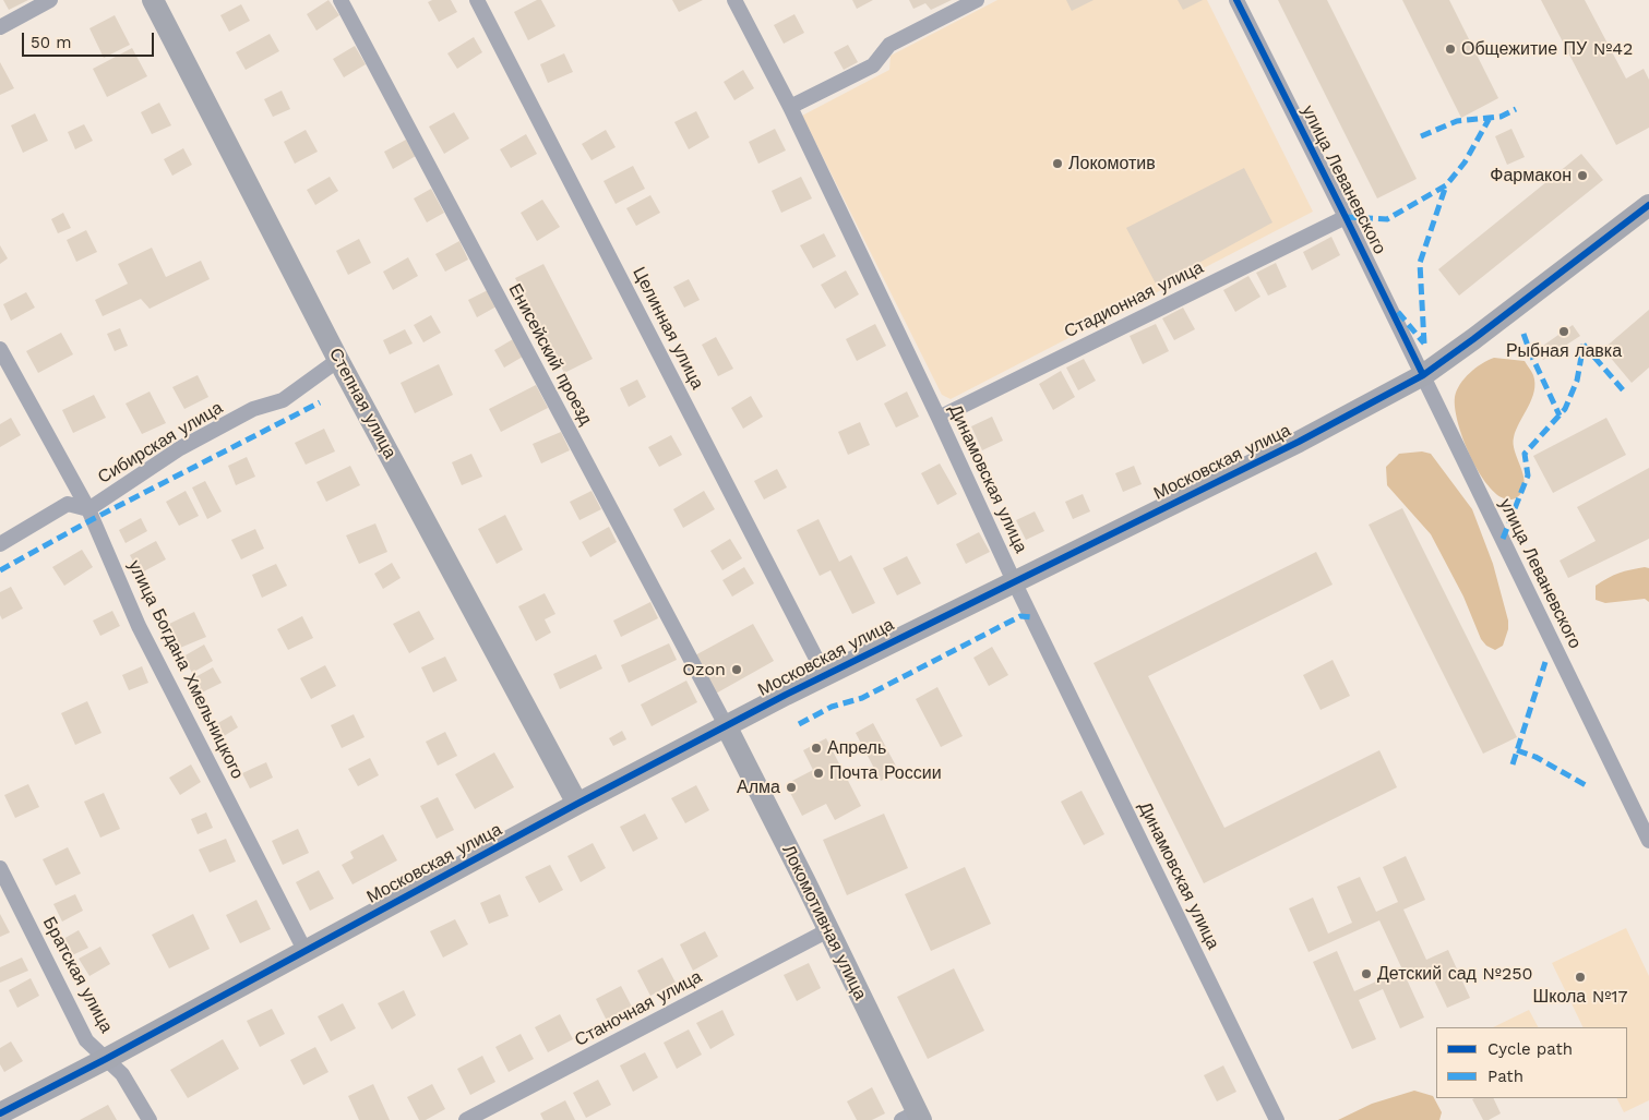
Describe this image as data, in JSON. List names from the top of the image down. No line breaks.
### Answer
{"streets":{"street":["улица Леваневского","Стадионная улица","Целинная улица","Енисейский проезд","Степная улица","Сибирская улица","Московская улица","Динамовская улица","улица Богдана Хмельницкого","Локомотивная улица","Братская улица","Станочная улица"]},"crossings":[["улица Леваневского","Стадионная улица"],["улица Леваневского","Московская улица"],["Стадионная улица","Динамовская улица"],["Целинная улица","Московская улица"],["Енисейский проезд","Московская улица"],["Енисейский проезд","Локомотивная улица"],["Степная улица","Сибирская улица"],["Степная улица","Московская улица"],["Сибирская улица","улица Богдана Хмельницкого"],["Московская улица","Динамовская улица"],["Московская улица","улица Богдана Хмельницкого"],["Московская улица","Локомотивная улица"],["Московская улица","Братская улица"],["Локомотивная улица","Станочная улица"]],"places":["Общежитие ПУ №42","Локомотив","Фармакон","Рыбная лавка","Ozon","Апрель","Почта России","Алма","Детский сад №250","Школа №17"],"legend":["Cycle path","Path"],"scale_bar":"50 m"}
